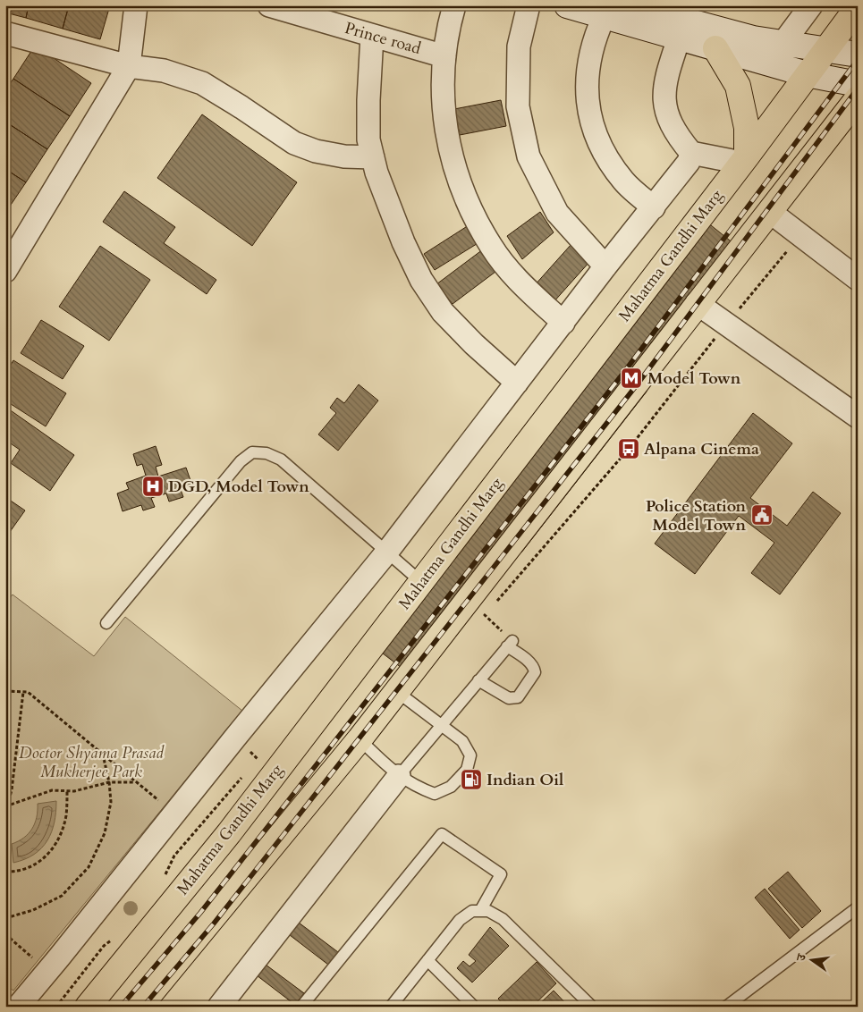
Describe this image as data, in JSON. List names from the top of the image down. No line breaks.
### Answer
{"streets":{"main road":["Mahatma Gandhi Marg"],"street":["Prince road"]},"parks":["Doctor Shyama Prasad Mukherjee Park"],"places":{"metro station":["Model Town"],"bus stop":["Alpana Cinema"],"hospital":["DGD, Model Town"],"public building":["Police Station Model Town"],"fuel station":["Indian Oil"]},"north":"left"}
